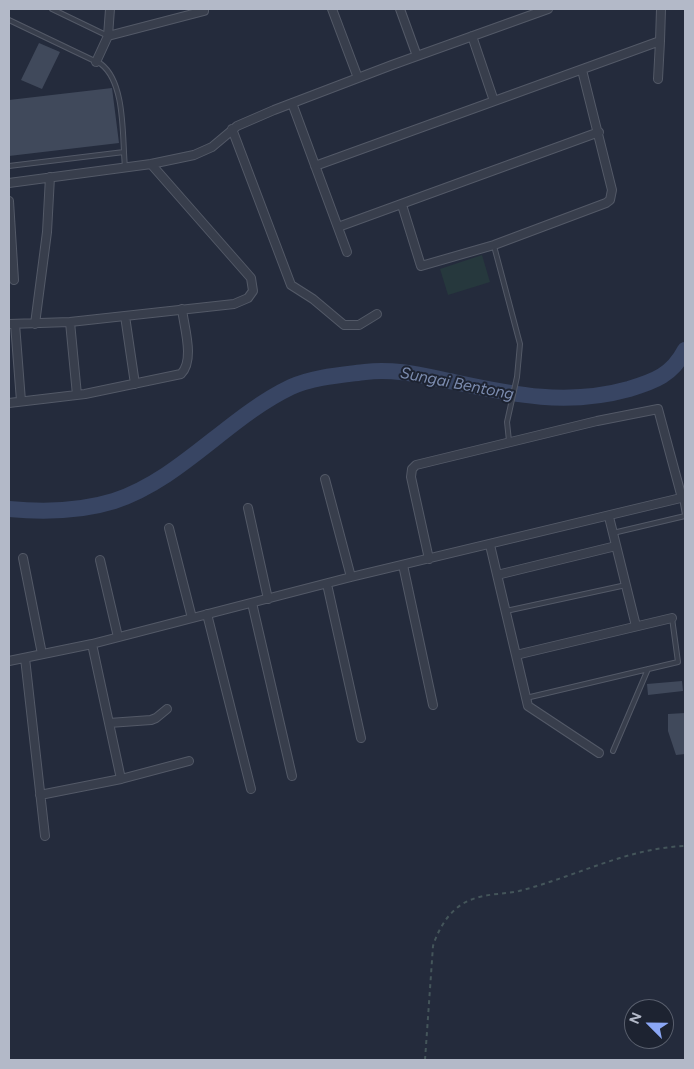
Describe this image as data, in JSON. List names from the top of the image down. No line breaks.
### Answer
{"water":["Sungai Bentong"],"north":"top left"}
